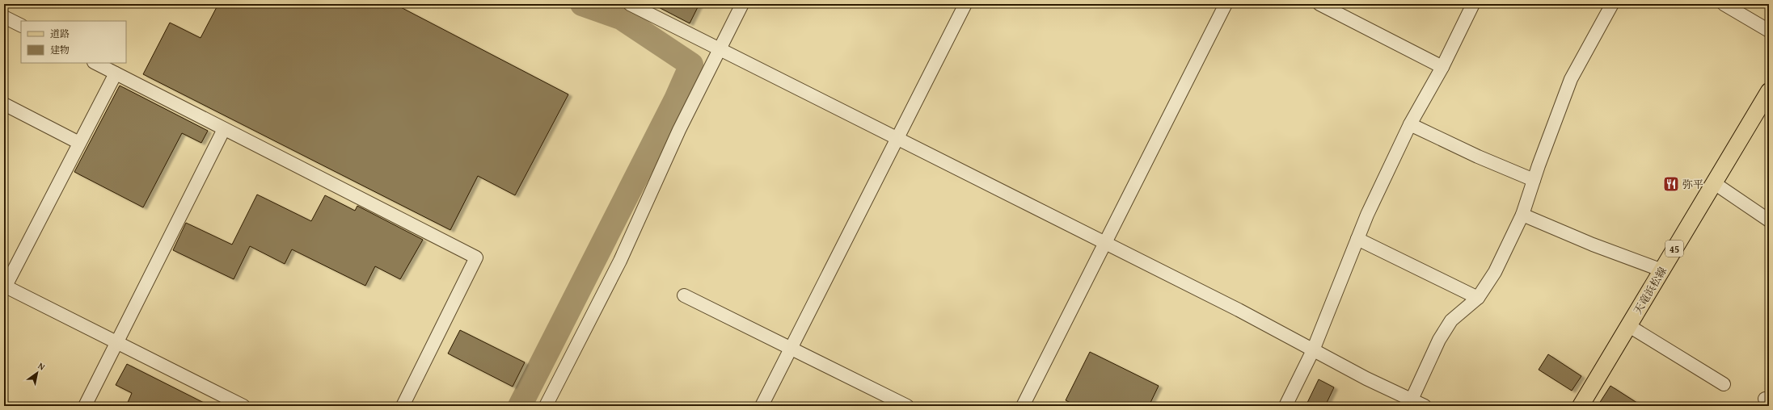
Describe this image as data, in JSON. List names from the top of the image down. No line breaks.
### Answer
{"streets":{"main road":["45","天竜浜松線"]},"places":{"restaurant":["弥平"]},"legend":["道路","建物"],"north":"top right"}
